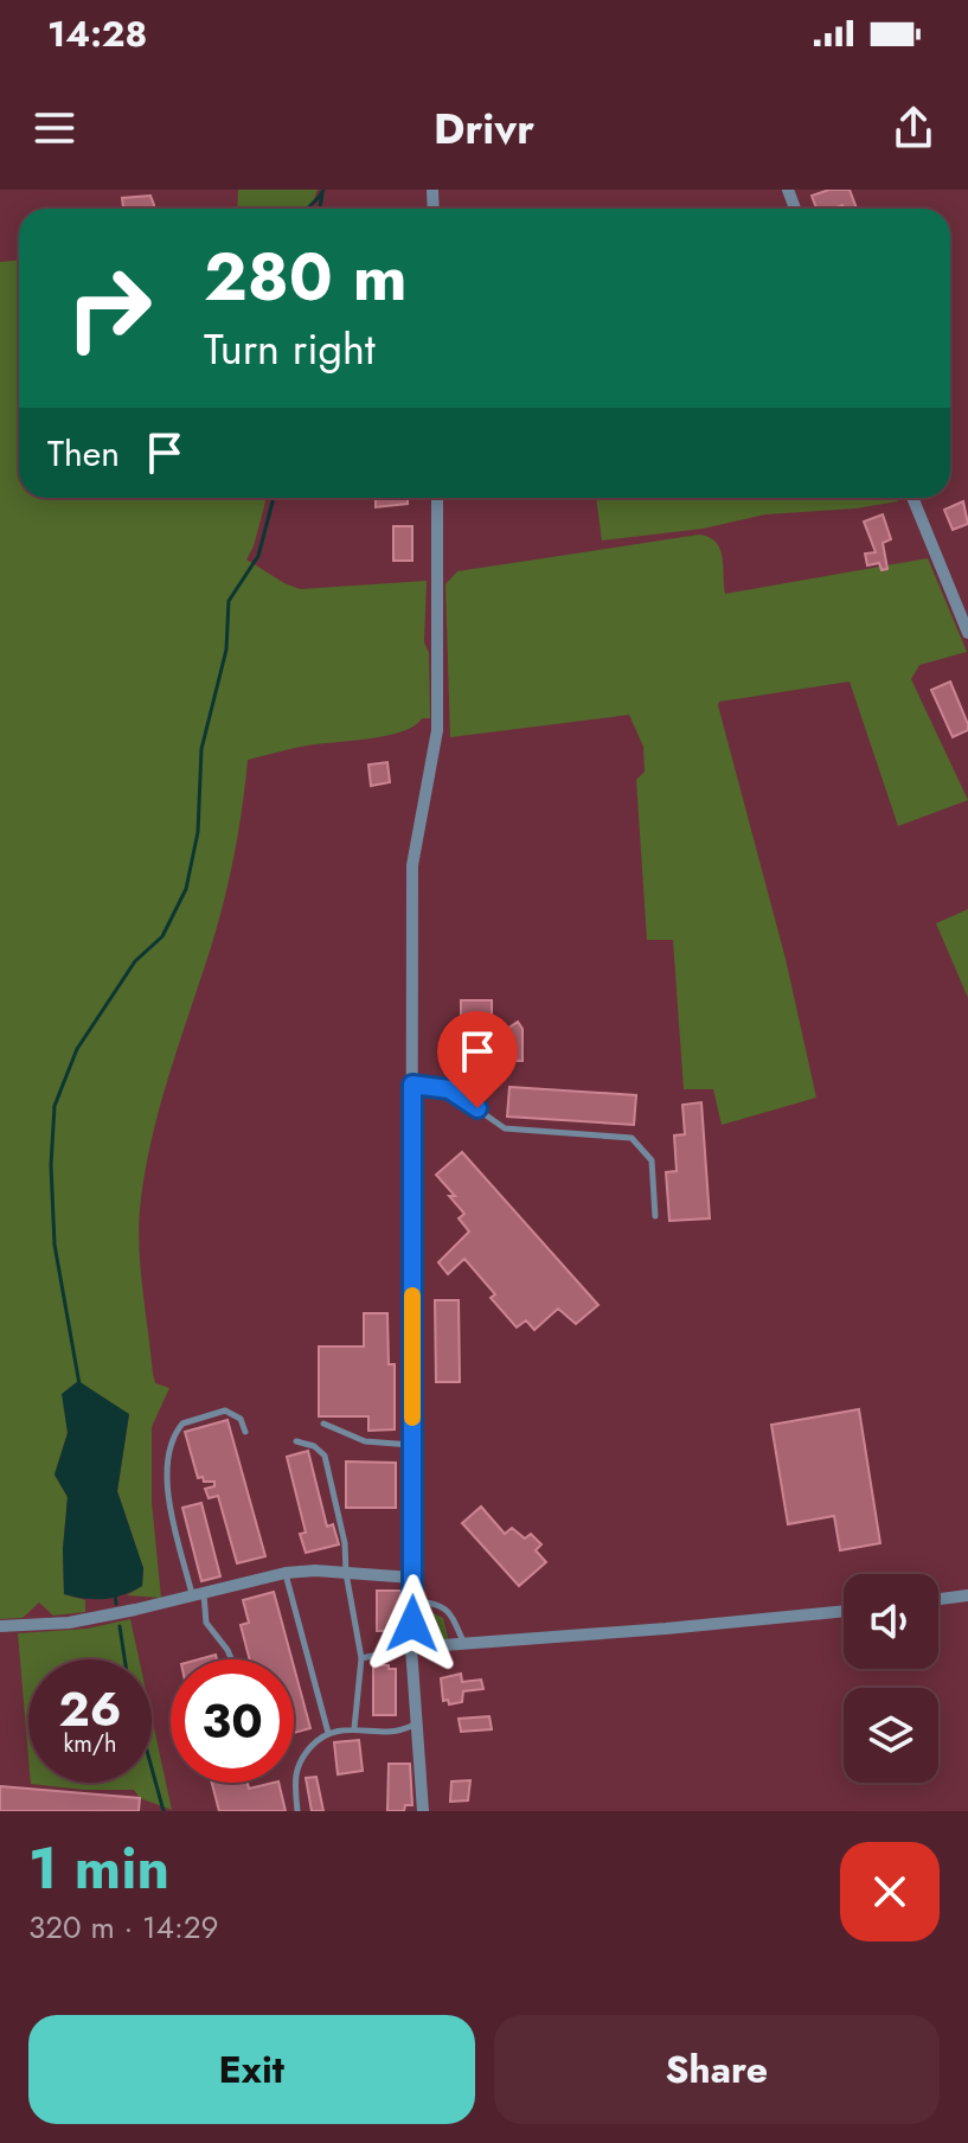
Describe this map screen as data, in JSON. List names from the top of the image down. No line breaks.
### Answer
{"page":{"status":"14:28","header":"Drivr","turn":["280 m","Turn right"],"then":"Then","speed":"26 km/h","limit":"30","heading":["1 min","320 m · 14:29"],"buttons":["Exit","Share"]}}
